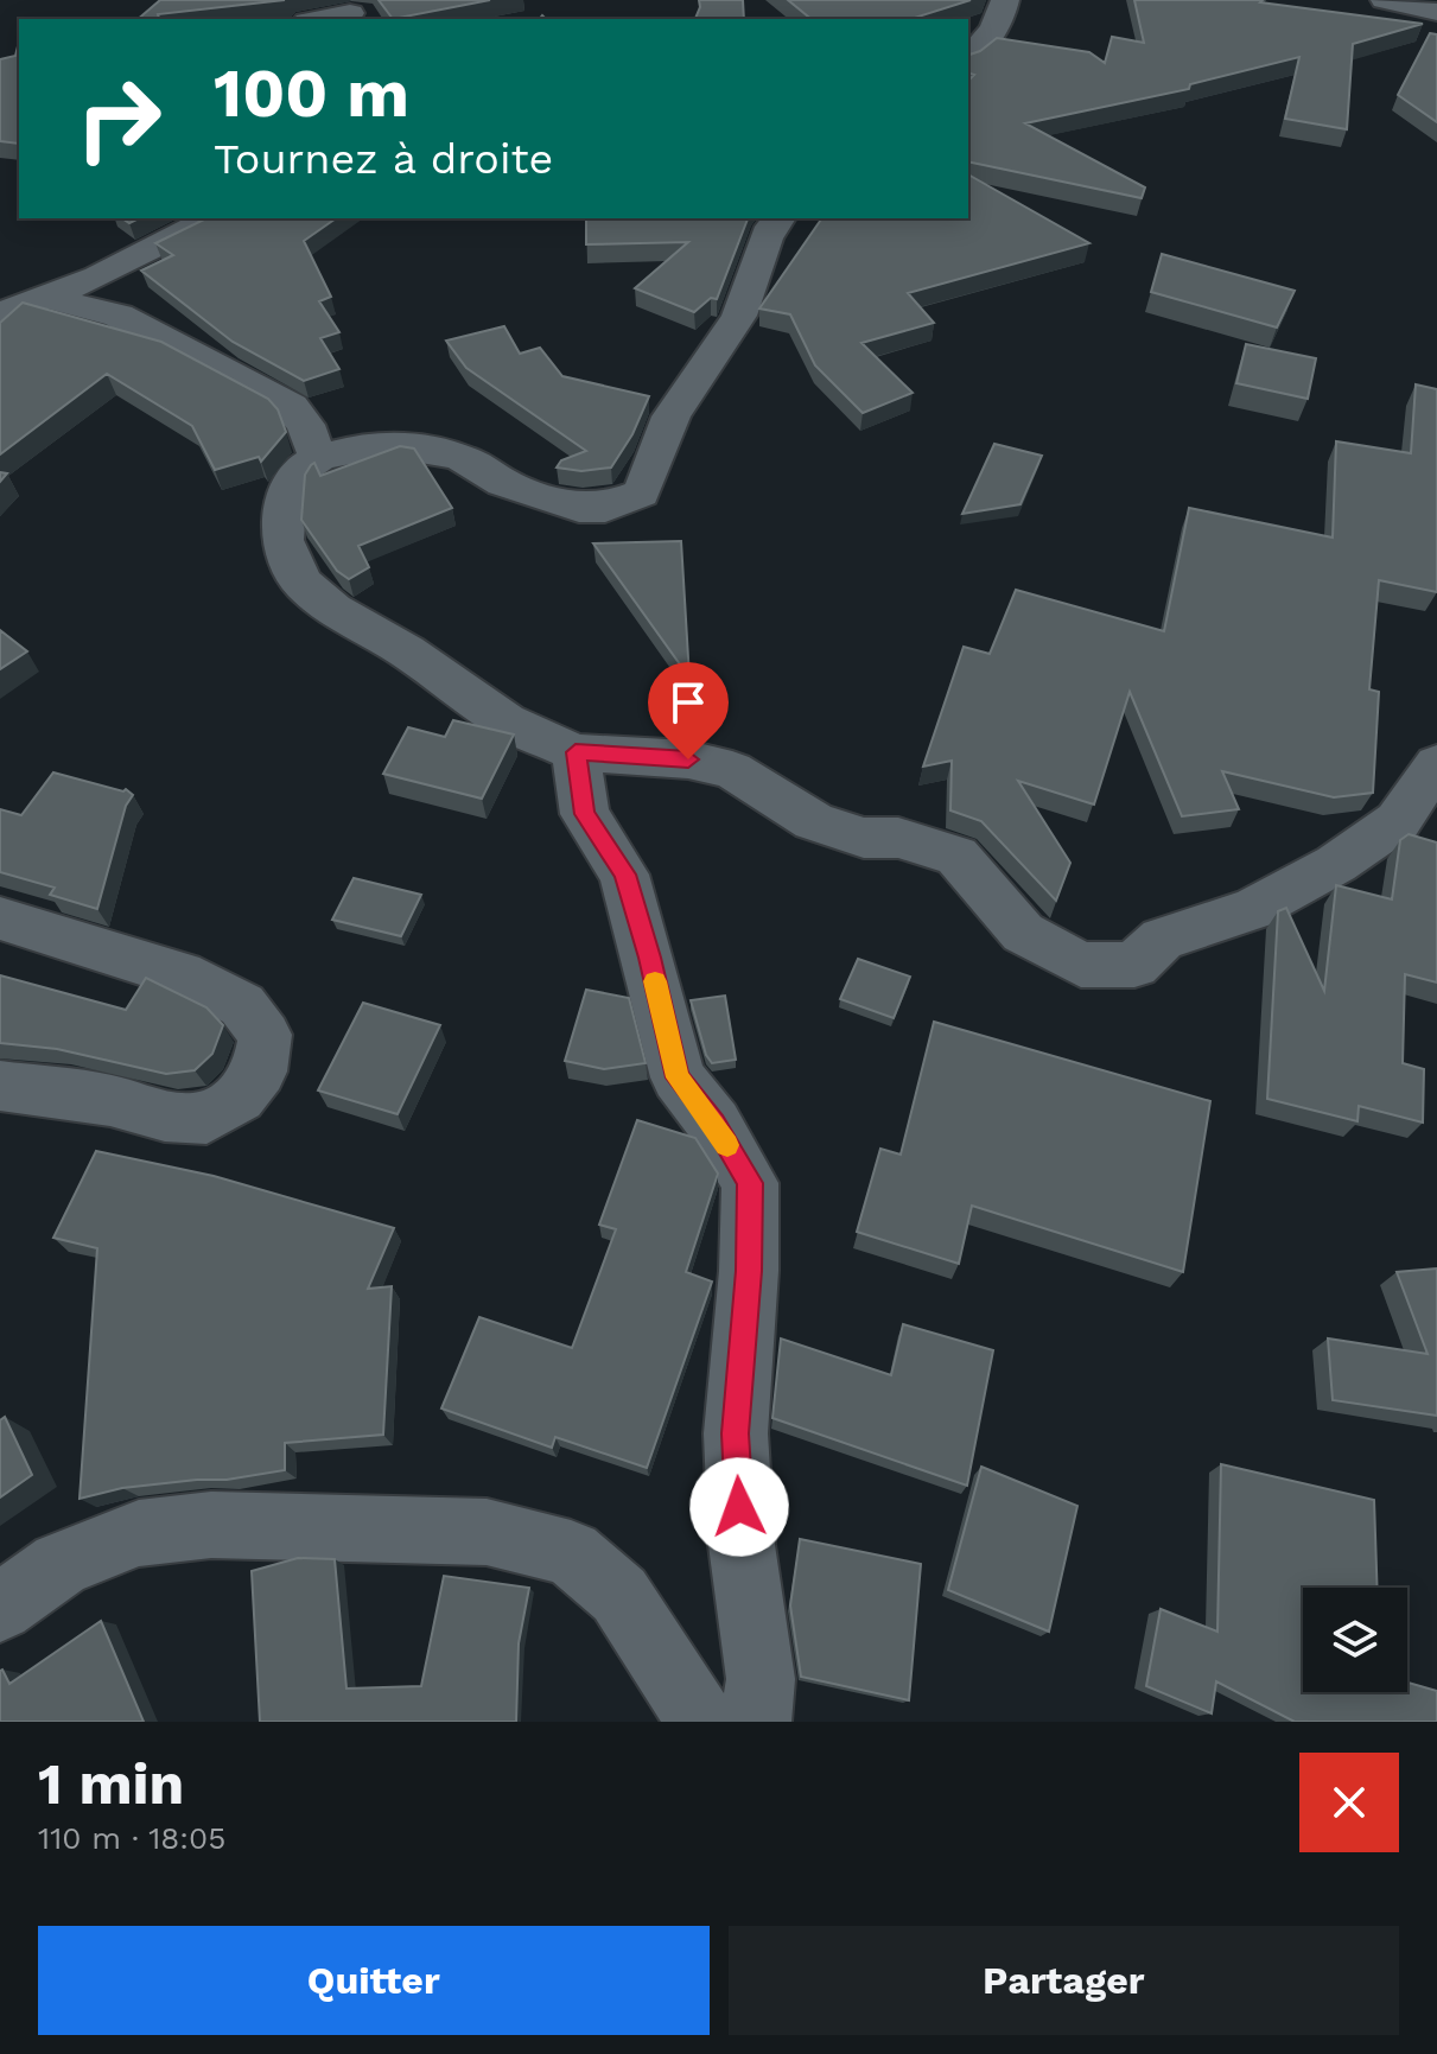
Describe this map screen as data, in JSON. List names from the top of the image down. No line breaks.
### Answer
{"page":{"turn":["100 m","Tournez à droite"],"heading":["1 min","110 m · 18:05"],"buttons":["Quitter","Partager"]}}
